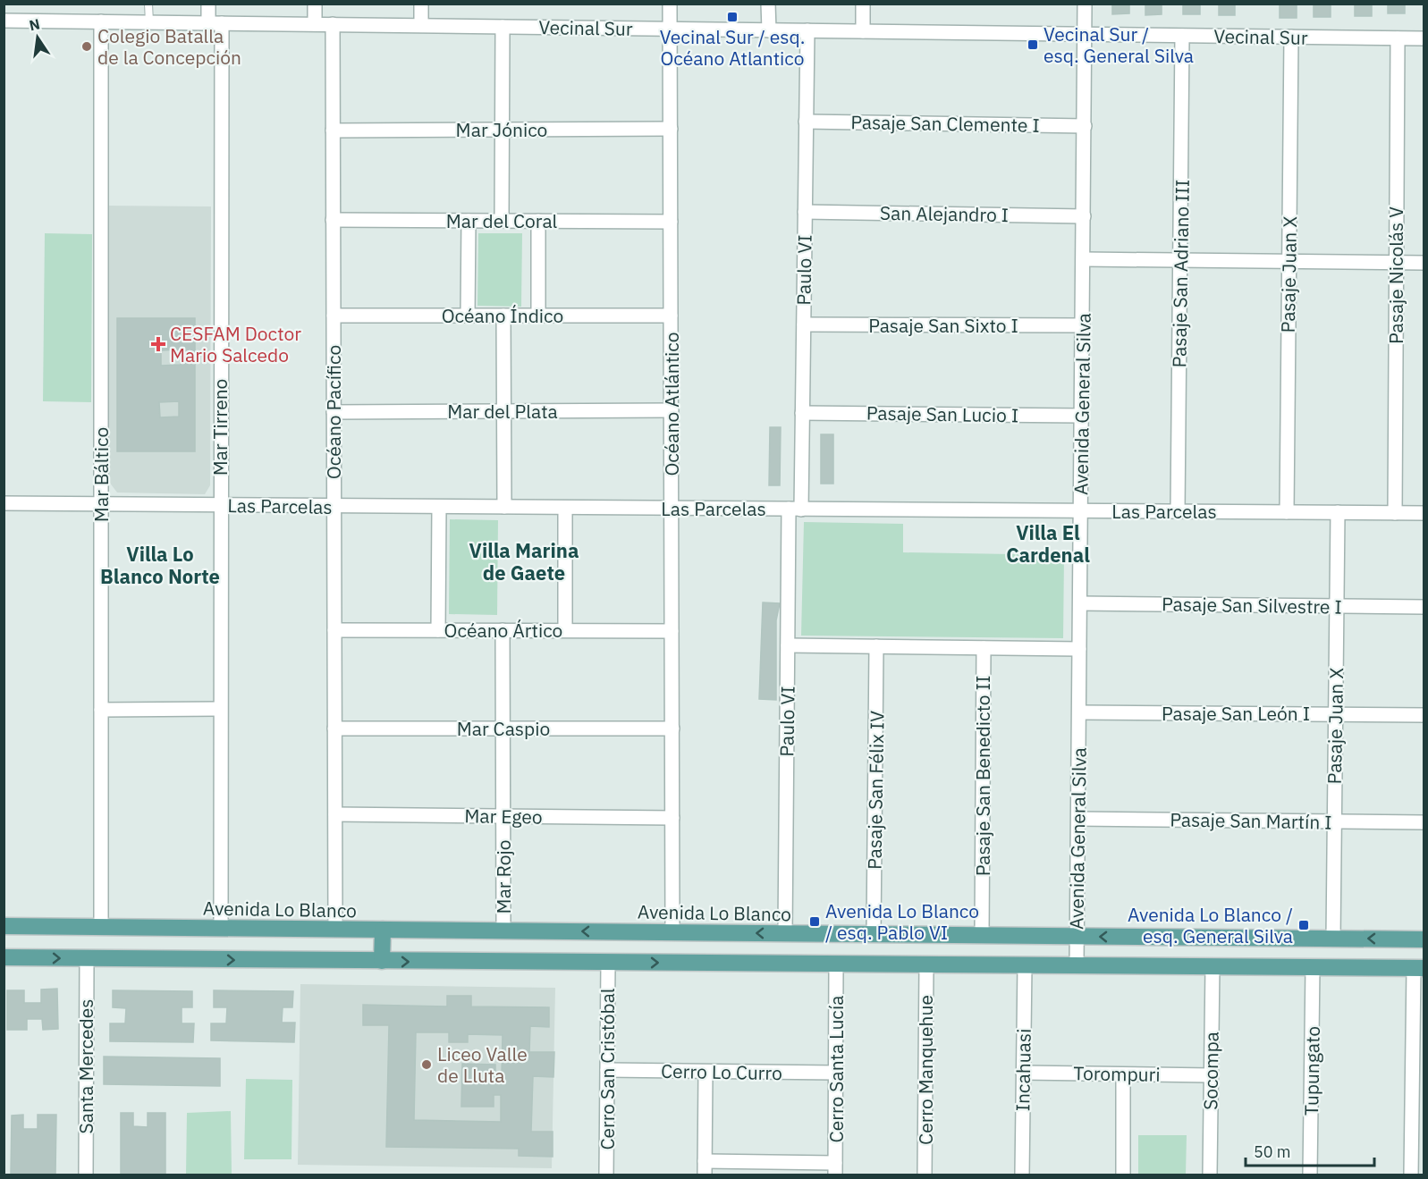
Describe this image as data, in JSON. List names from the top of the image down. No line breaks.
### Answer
{"streets":{"main road":["Avenida Lo Blanco"],"street":["Vecinal Sur","Pasaje San Clemente I","Mar Jónico","San Alejandro I","Mar del Coral","Paulo VI","Pasaje San Adriano III","Pasaje Juan X","Pasaje Nicolás V","Océano Índico","Pasaje San Sixto I","Océano Atlántico","Avenida General Silva","Mar del Plata","Océano Pacífico","Pasaje San Lucio I","Mar Tirreno","Mar Báltico","Las Parcelas","Pasaje San Silvestre I","Océano Ártico","Pasaje San León I","Mar Caspio","Pasaje San Benedicto II","Pasaje San Félix IV","Mar Egeo","Pasaje San Martín I","Mar Rojo","Santa Mercedes","Cerro San Cristóbal","Cerro Santa Lucía","Cerro Manquehue","Incahuasi","Socompa","Tupungato","Cerro Lo Curro","Torompuri"]},"crossings":[["Vecinal Sur","Paulo VI"],["Vecinal Sur","Pasaje San Adriano III"],["Vecinal Sur","Pasaje Juan X"],["Vecinal Sur","Pasaje Nicolás V"],["Vecinal Sur","Océano Atlántico"],["Vecinal Sur","Avenida General Silva"],["Vecinal Sur","Océano Pacífico"],["Vecinal Sur","Mar Tirreno"],["Vecinal Sur","Mar Báltico"],["Pasaje San Clemente I","Paulo VI"],["Pasaje San Clemente I","Avenida General Silva"],["Mar Jónico","Océano Atlántico"],["Mar Jónico","Océano Pacífico"],["San Alejandro I","Paulo VI"],["San Alejandro I","Avenida General Silva"],["Mar del Coral","Océano Atlántico"],["Mar del Coral","Océano Pacífico"],["Paulo VI","Pasaje San Sixto I"],["Paulo VI","Pasaje San Lucio I"],["Paulo VI","Las Parcelas"],["Paulo VI","Avenida Lo Blanco"],["Pasaje San Adriano III","Las Parcelas"],["Pasaje Juan X","Las Parcelas"],["Pasaje Juan X","Pasaje San Silvestre I"],["Pasaje Juan X","Pasaje San León I"],["Pasaje Juan X","Pasaje San Martín I"],["Pasaje Juan X","Avenida Lo Blanco"],["Pasaje Nicolás V","Las Parcelas"],["Océano Índico","Océano Atlántico"],["Océano Índico","Océano Pacífico"],["Pasaje San Sixto I","Avenida General Silva"],["Océano Atlántico","Mar del Plata"],["Océano Atlántico","Las Parcelas"],["Océano Atlántico","Océano Ártico"],["Océano Atlántico","Mar Caspio"],["Océano Atlántico","Mar Egeo"],["Océano Atlántico","Avenida Lo Blanco"],["Avenida General Silva","Pasaje San Lucio I"],["Avenida General Silva","Las Parcelas"],["Avenida General Silva","Pasaje San Silvestre I"],["Avenida General Silva","Pasaje San León I"],["Avenida General Silva","Pasaje San Martín I"],["Avenida General Silva","Avenida Lo Blanco"],["Mar del Plata","Océano Pacífico"],["Océano Pacífico","Las Parcelas"],["Océano Pacífico","Océano Ártico"],["Océano Pacífico","Mar Caspio"],["Océano Pacífico","Mar Egeo"],["Océano Pacífico","Avenida Lo Blanco"],["Mar Tirreno","Las Parcelas"],["Mar Tirreno","Avenida Lo Blanco"],["Mar Báltico","Las Parcelas"],["Mar Báltico","Avenida Lo Blanco"],["Océano Ártico","Mar Rojo"],["Mar Caspio","Mar Rojo"],["Pasaje San Benedicto II","Avenida Lo Blanco"],["Pasaje San Félix IV","Avenida Lo Blanco"],["Mar Egeo","Mar Rojo"],["Mar Rojo","Avenida Lo Blanco"],["Cerro San Cristóbal","Cerro Lo Curro"],["Cerro Santa Lucía","Cerro Lo Curro"],["Incahuasi","Torompuri"],["Socompa","Torompuri"]],"districts":["Villa El Cardenal","Villa Marina de Gaete","Villa Lo Blanco Norte"],"places":{"transit":["Vecinal Sur / esq. Océano Atlantico","Vecinal Sur / esq. General Silva","Avenida Lo Blanco / esq. Pablo VI","Avenida Lo Blanco / esq. General Silva"],"other":["Colegio Batalla de la Concepción","Liceo Valle de Lluta"],"health":["CESFAM Doctor Mario Salcedo"]},"scale_bar":"50 m","north":"top"}
